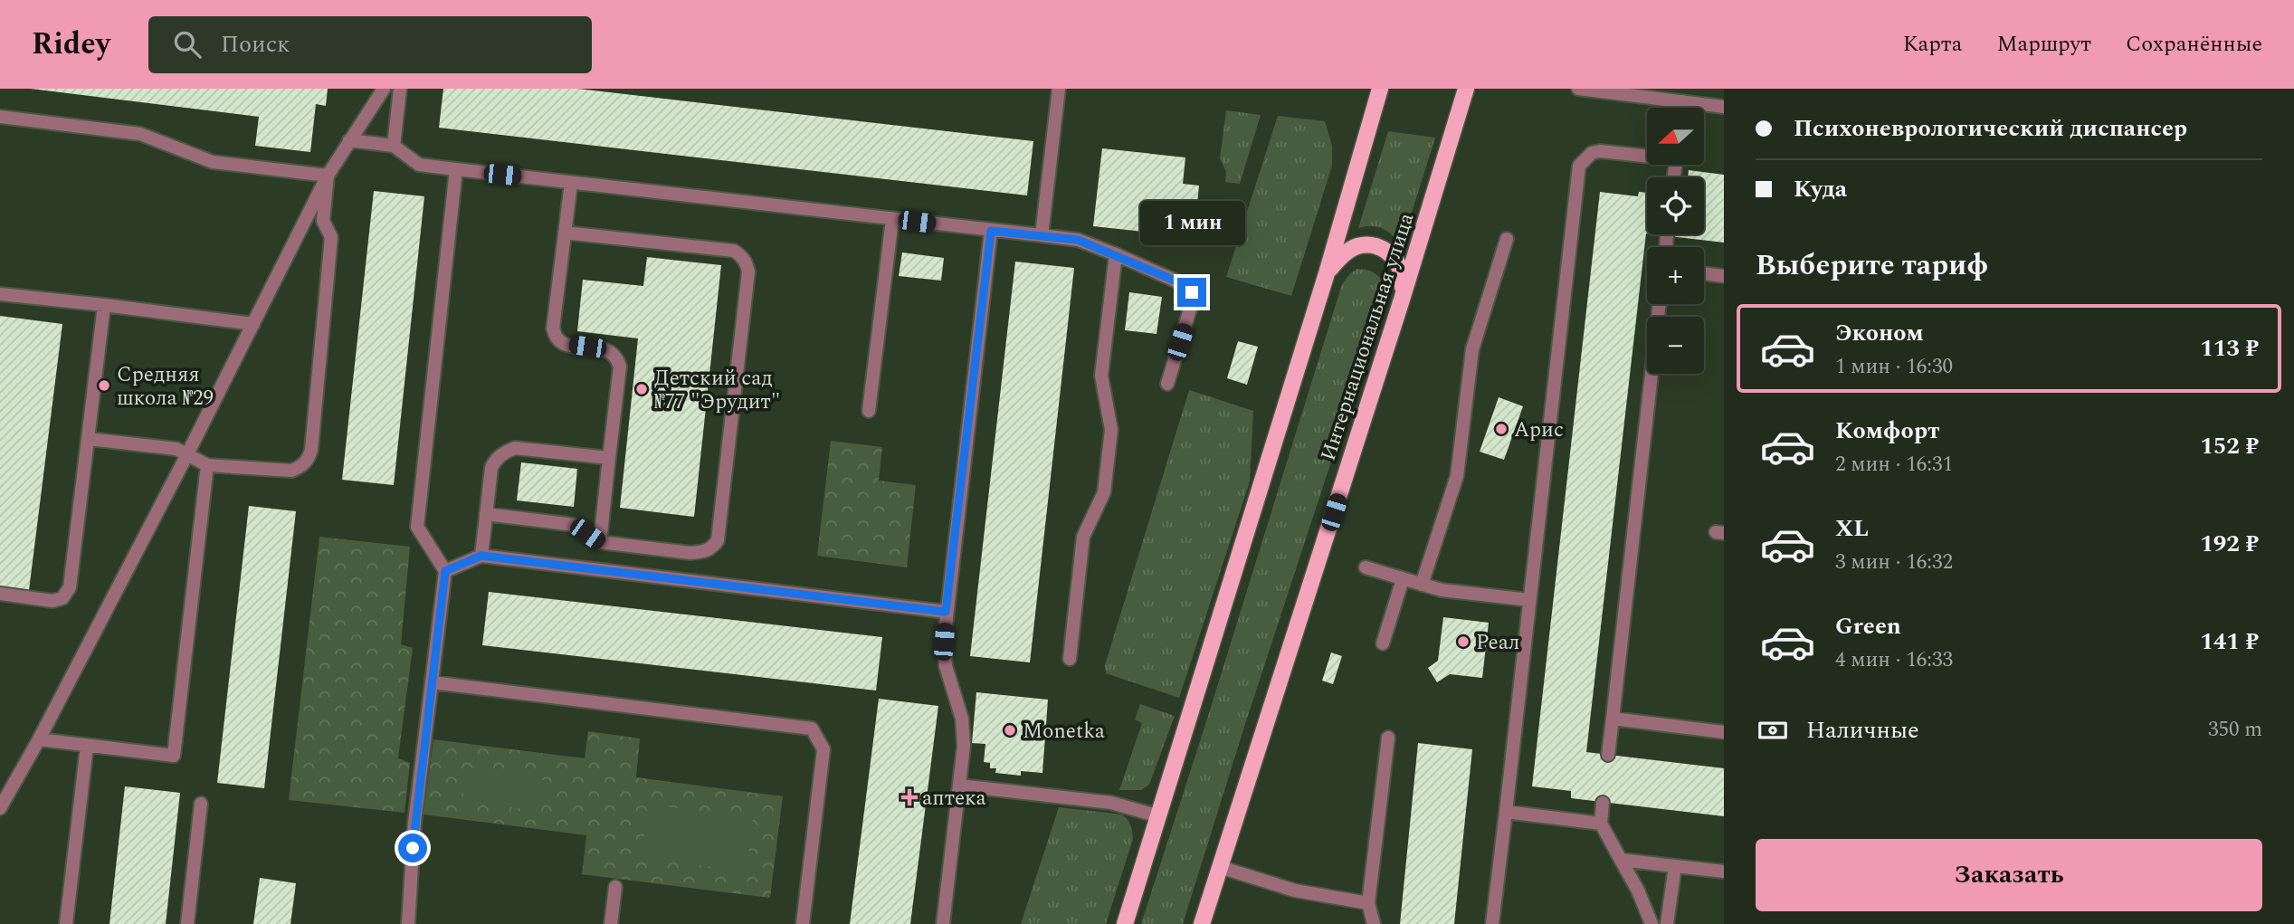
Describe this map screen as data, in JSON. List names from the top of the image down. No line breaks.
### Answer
{"streets":{"main road":["Интернациональная улица"]},"places":{"other":["Средняя школа №29","Детский сад №77 \"Эрудит\"","Арис","Реал","Monetka"],"health":["аптека"]},"north":"left","page":{"header":"Ridey","search":"Поиск","nav":["Карта","Маршрут","Сохранённые"],"banner":["Психоневрологический диспансер","Куда"],"map_buttons":["+","−"],"bubble":"1 мин","heading":"Выберите тариф","list":[{"name":"Эконом","note":"1 мин · 16:30","value":"113 ₽"},{"name":"Комфорт","note":"2 мин · 16:31","value":"152 ₽"},{"name":"XL","note":"3 мин · 16:32","value":"192 ₽"},{"name":"Green","note":"4 мин · 16:33","value":"141 ₽"}],"pay":["Наличные","350 m"],"buttons":"Заказать"}}
